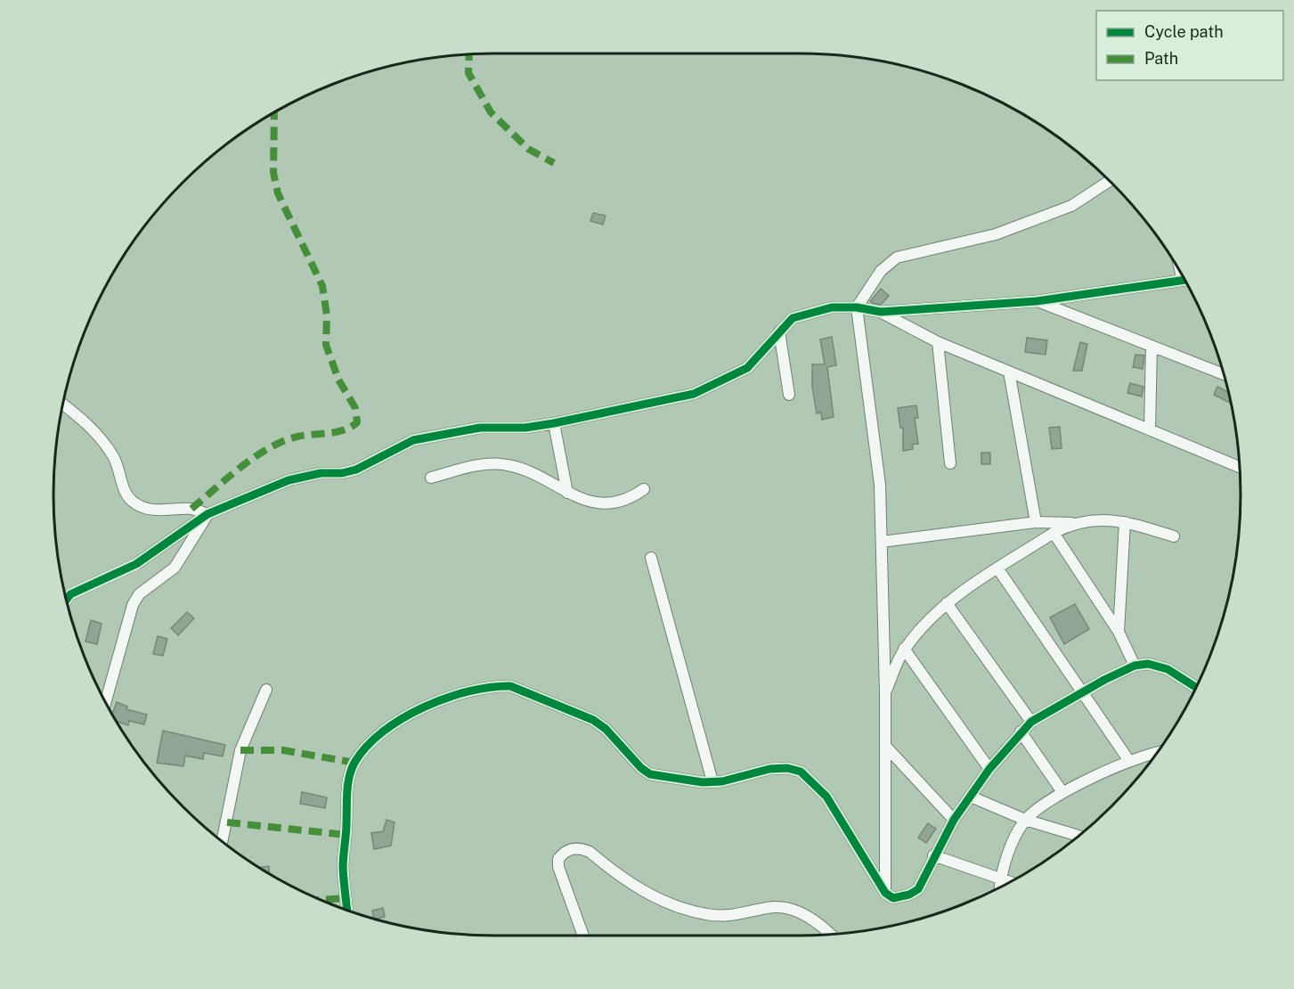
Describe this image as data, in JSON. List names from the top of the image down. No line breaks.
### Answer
{"legend":["Cycle path","Path"]}
